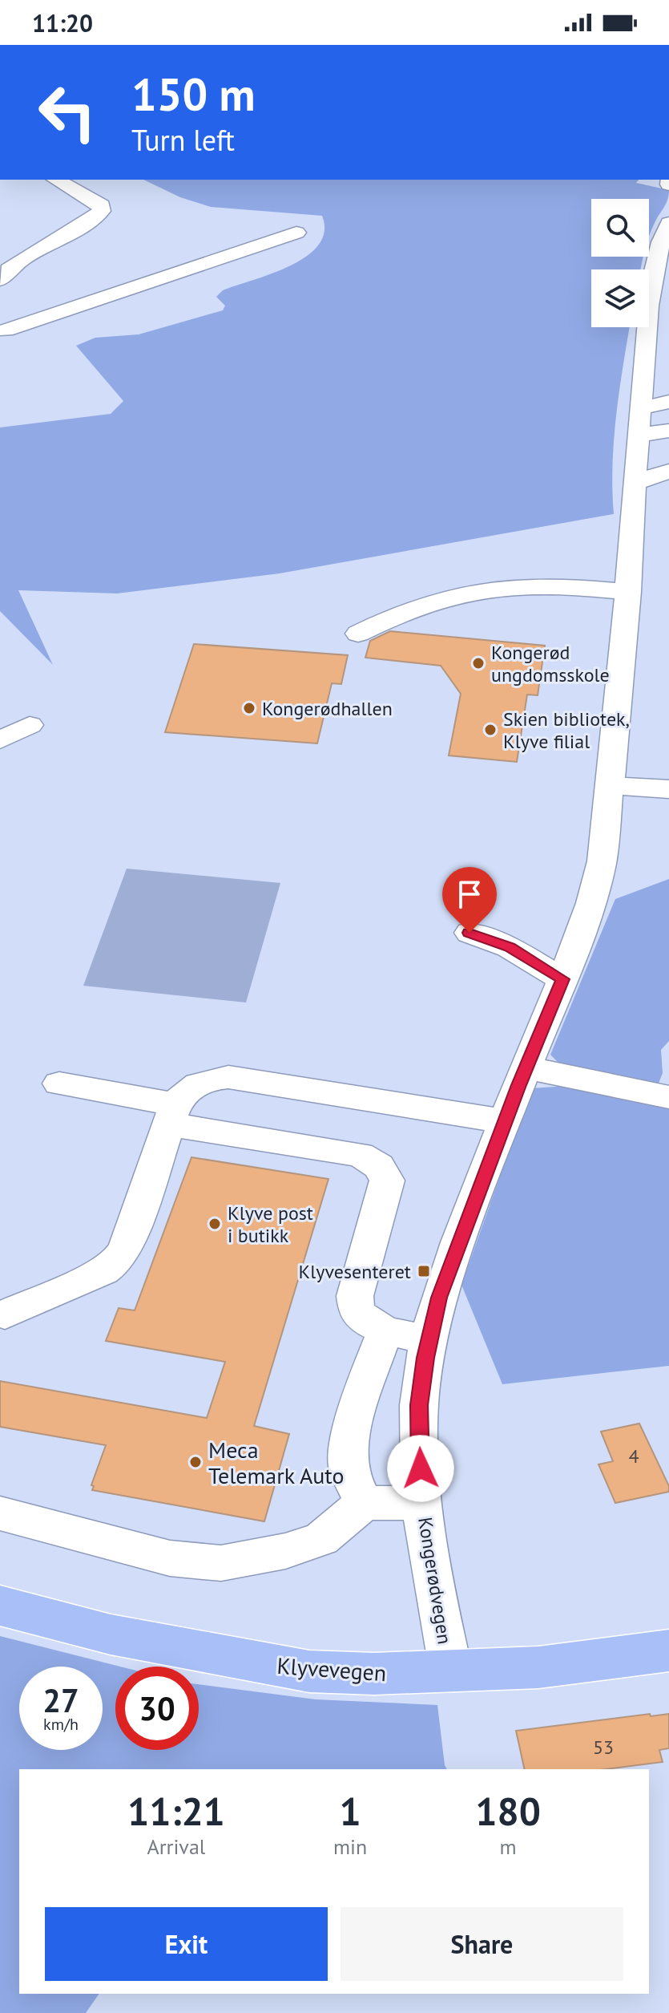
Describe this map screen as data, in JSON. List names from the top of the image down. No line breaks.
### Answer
{"streets":{"main road":["Klyvevegen"],"street":["Kongerødvegen"]},"crossings":[["Kongerødvegen","Klyvevegen"]],"places":{"other":["Kongerød ungdomsskole","Kongerødhallen","Skien bibliotek, Klyve filial","Klyve post i butikk","Meca Telemark Auto"],"transit":["Klyvesenteret"]},"house_numbers":["4","53"],"page":{"status":"11:20","turn":["150 m","Turn left"],"speed":"27 km/h","limit":"30","eta":["11:21","Arrival","1","min","180","m"],"buttons":["Exit","Share"]}}
